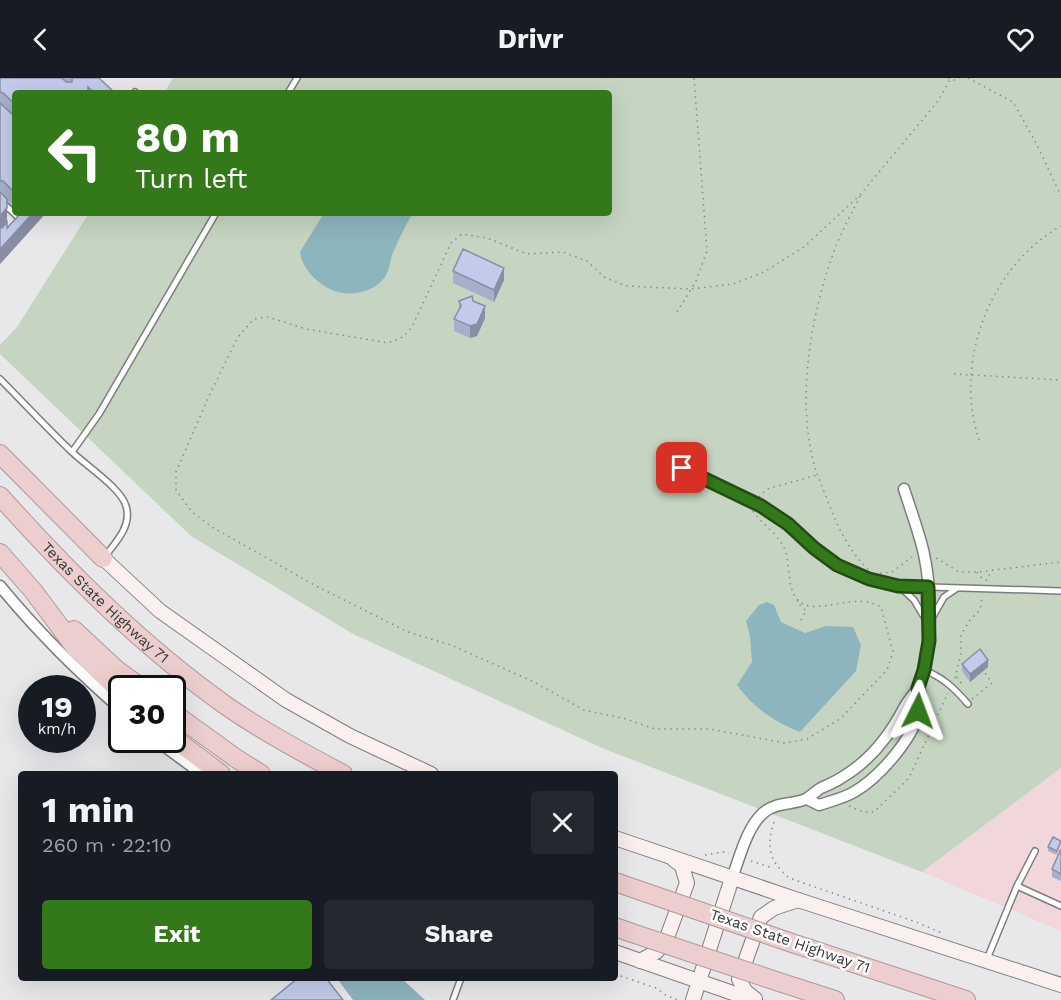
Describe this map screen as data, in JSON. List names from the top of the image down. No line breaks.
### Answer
{"streets":{"highway":["Texas State Highway 71"]},"page":{"header":"Drivr","turn":["80 m","Turn left"],"speed":"19 km/h","limit":"30","heading":["1 min","260 m · 22:10"],"buttons":["Exit","Share"]}}
